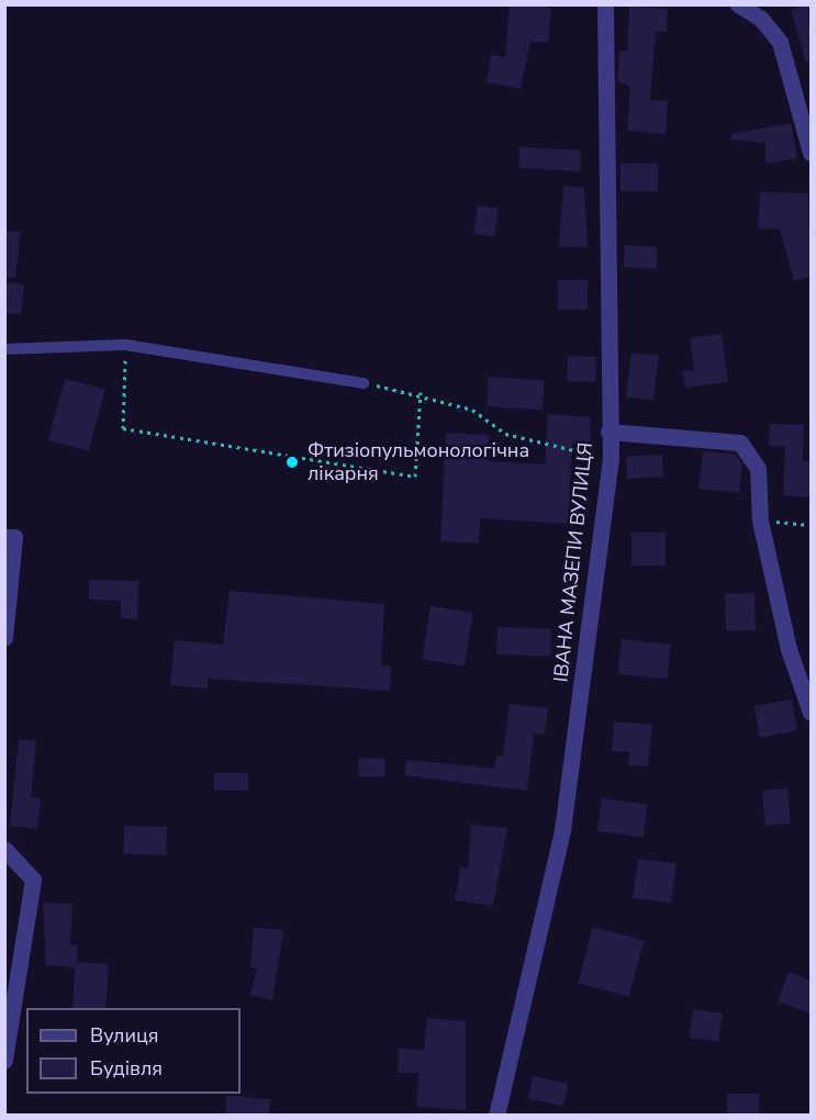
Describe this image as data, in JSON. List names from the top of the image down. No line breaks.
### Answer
{"streets":{"street":["ІВАНА МАЗЕПИ ВУЛИЦЯ"]},"places":["Фтизіопульмонологічна лікарня"],"legend":["Вулиця","Будівля"]}
